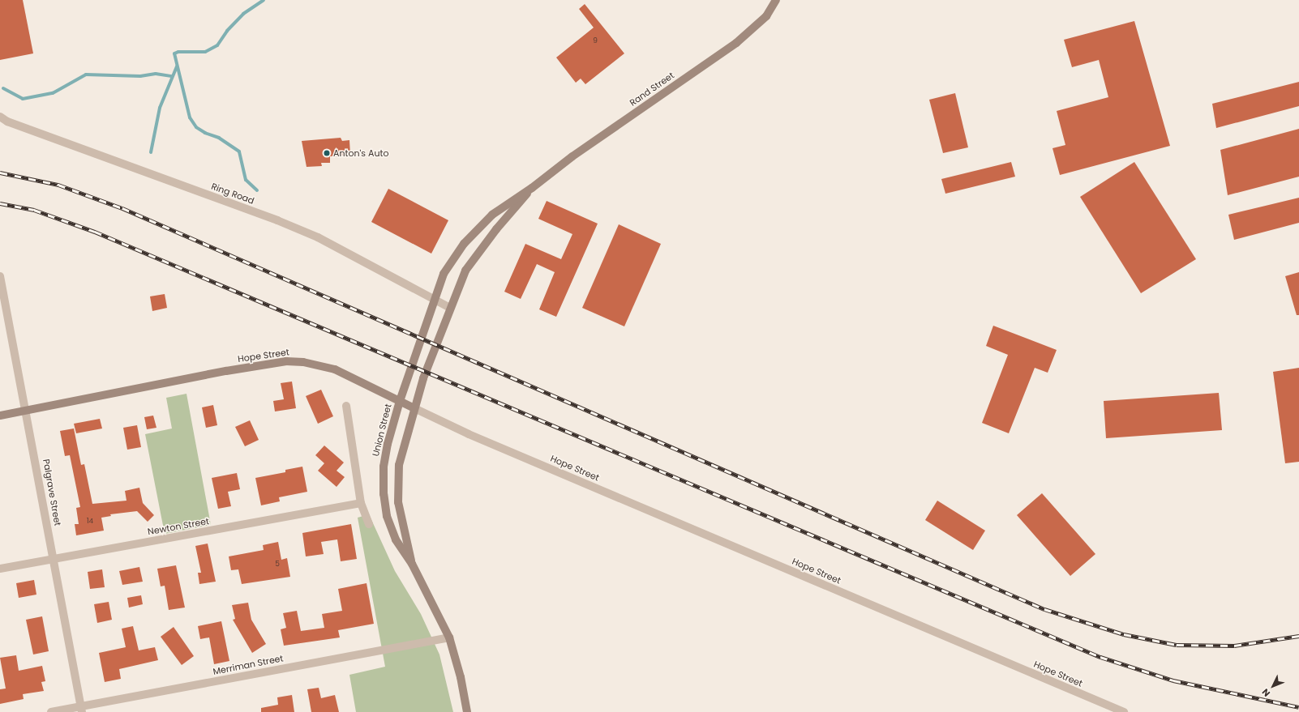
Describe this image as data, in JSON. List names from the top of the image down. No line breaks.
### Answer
{"streets":{"street":["Rand Street","Ring Road","Hope Street","Union Street","Palgrave Street","Newton Street","Merriman Street"]},"crossings":[["Rand Street","Ring Road"],["Rand Street","Union Street"],["Ring Road","Union Street"],["Hope Street","Union Street"],["Hope Street","Palgrave Street"],["Union Street","Merriman Street"],["Palgrave Street","Newton Street"],["Palgrave Street","Merriman Street"]],"places":["Anton's Auto"],"house_numbers":["9","14","5"],"north":"bottom left"}
